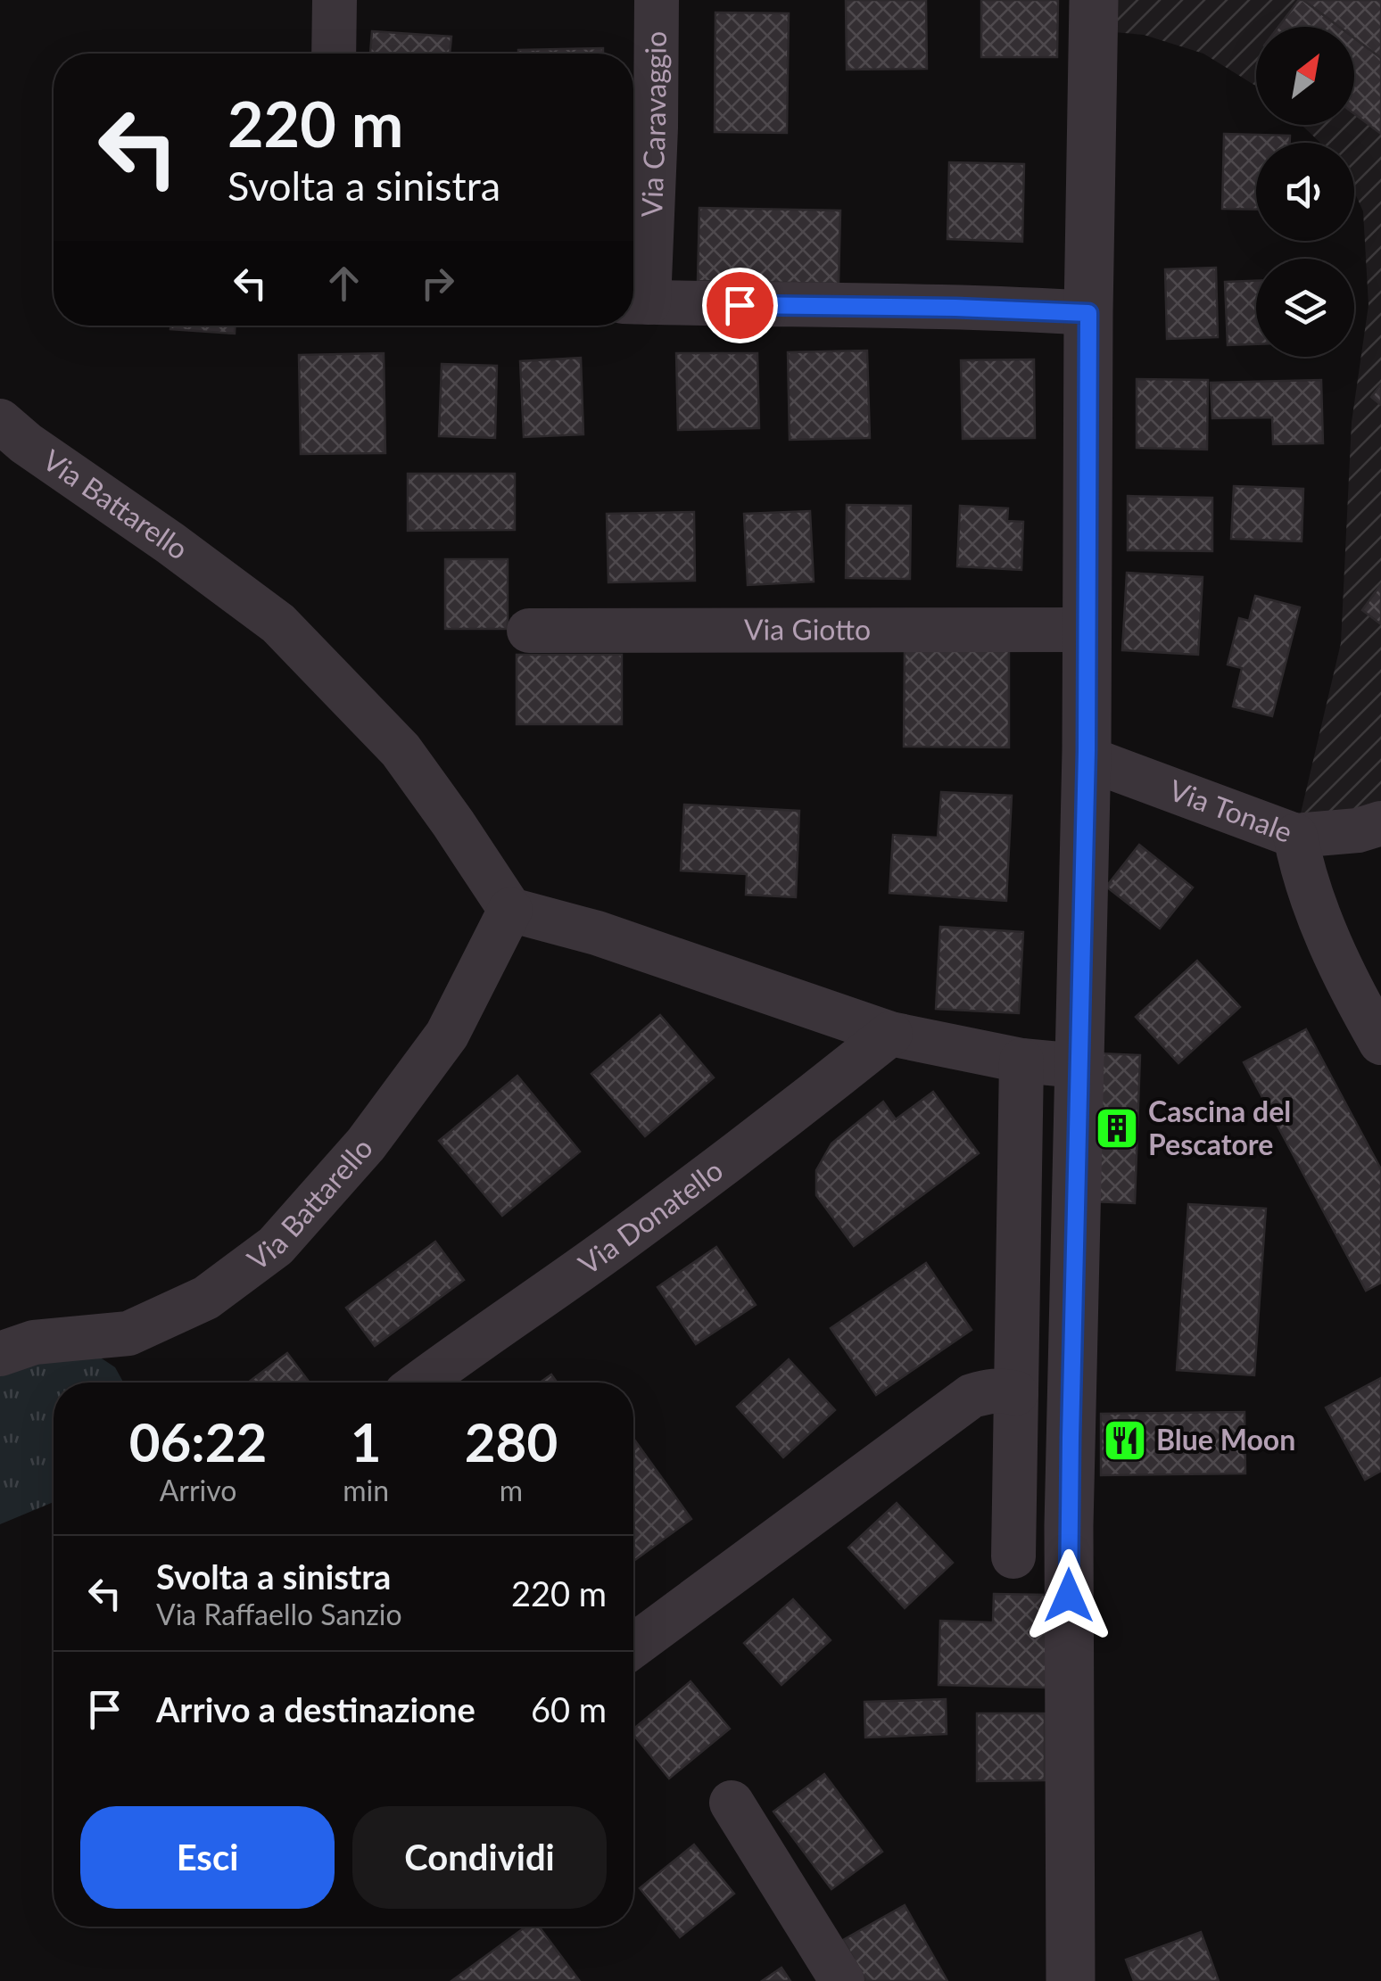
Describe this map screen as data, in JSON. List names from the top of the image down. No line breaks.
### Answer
{"streets":{"street":["Via Caravaggio","Via Battarello","Via Giotto","Via Tonale","Via Donatello"]},"places":{"building":["Cascina del Pescatore"],"restaurant":["Blue Moon"]},"north":"top right","page":{"turn":["220 m","Svolta a sinistra"],"eta":["06:22","Arrivo","1","min","280","m"],"list":[{"name":"Svolta a sinistra","note":"Via Raffaello Sanzio","value":"220 m"},{"name":"Arrivo a destinazione","value":"60 m"}],"buttons":["Esci","Condividi"]}}
